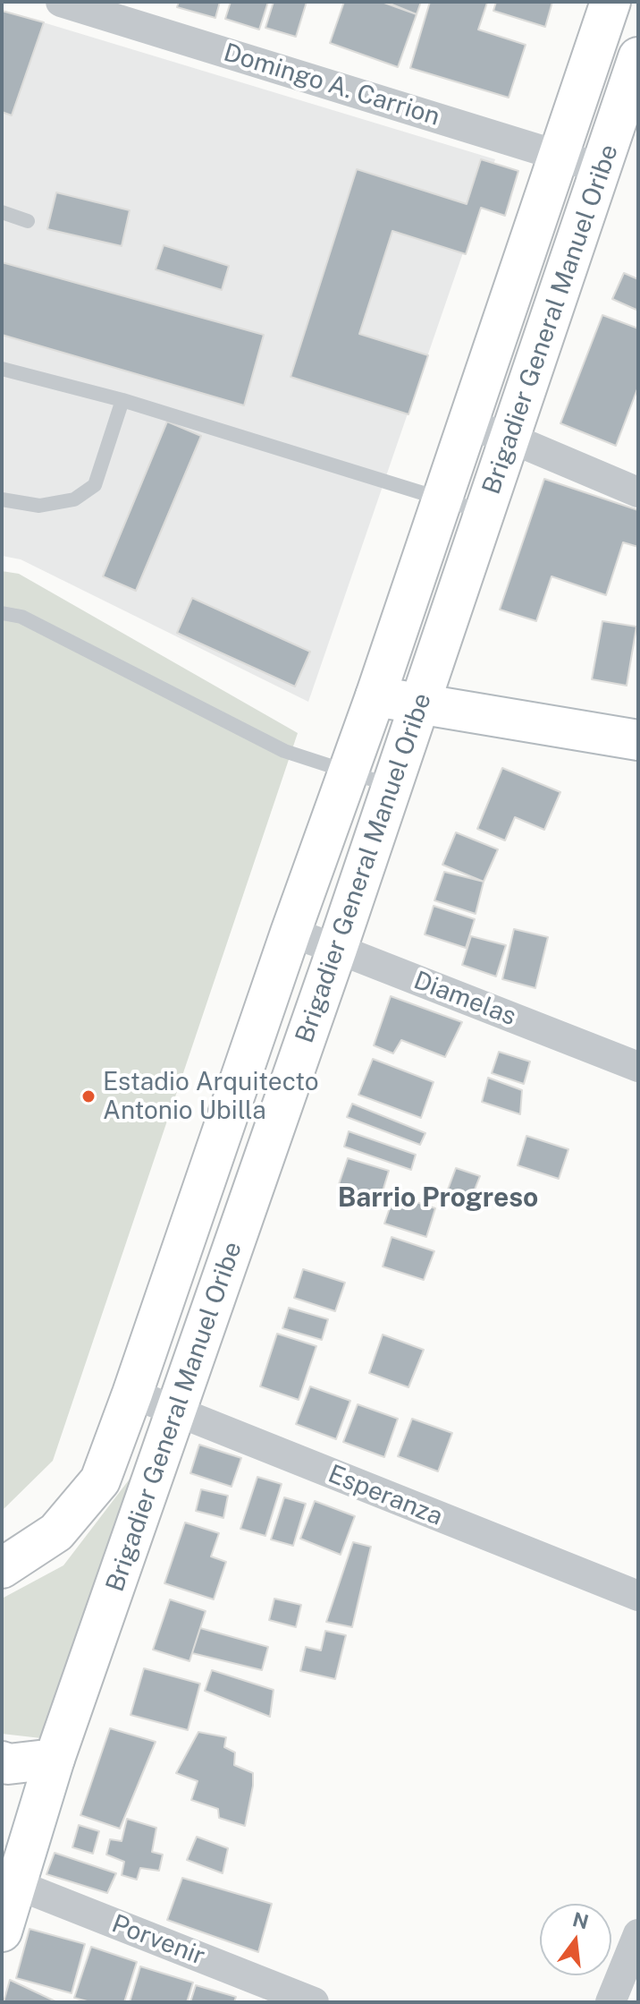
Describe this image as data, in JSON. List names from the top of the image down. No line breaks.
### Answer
{"streets":{"main road":["Brigadier General Manuel Oribe"],"street":["Domingo A. Carrion","Diamelas","Esperanza","Porvenir"]},"crossings":[["Domingo A. Carrion","Brigadier General Manuel Oribe"],["Brigadier General Manuel Oribe","Diamelas"],["Brigadier General Manuel Oribe","Esperanza"],["Brigadier General Manuel Oribe","Porvenir"]],"districts":["Barrio Progreso"],"places":["Estadio Arquitecto Antonio Ubilla"],"north":"top"}
